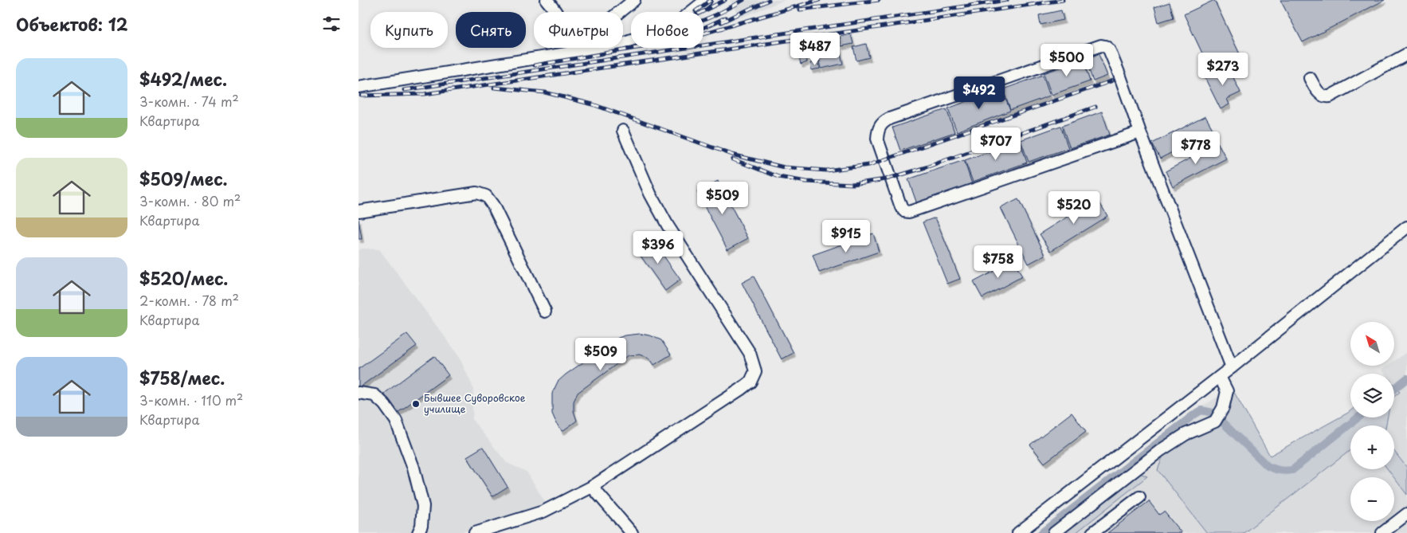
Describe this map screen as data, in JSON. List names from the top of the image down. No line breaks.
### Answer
{"places":["Бывшее Суворовское училище"],"north":"top left","page":{"heading":"Объектов: 12","chip":["Купить","Снять","Фильтры","Новое"],"price":["$487","$500","$273","$492","$707","$778","$509","$520","$915","$396","$758","$509"],"list":[{"name":"$492/мес.","note":"3-комн. · 74 m² · Квартира"},{"name":"$509/мес.","note":"3-комн. · 80 m² · Квартира"},{"name":"$520/мес.","note":"2-комн. · 78 m² · Квартира"},{"name":"$758/мес.","note":"3-комн. · 110 m² · Квартира"}],"map_buttons":["+","−"]}}
